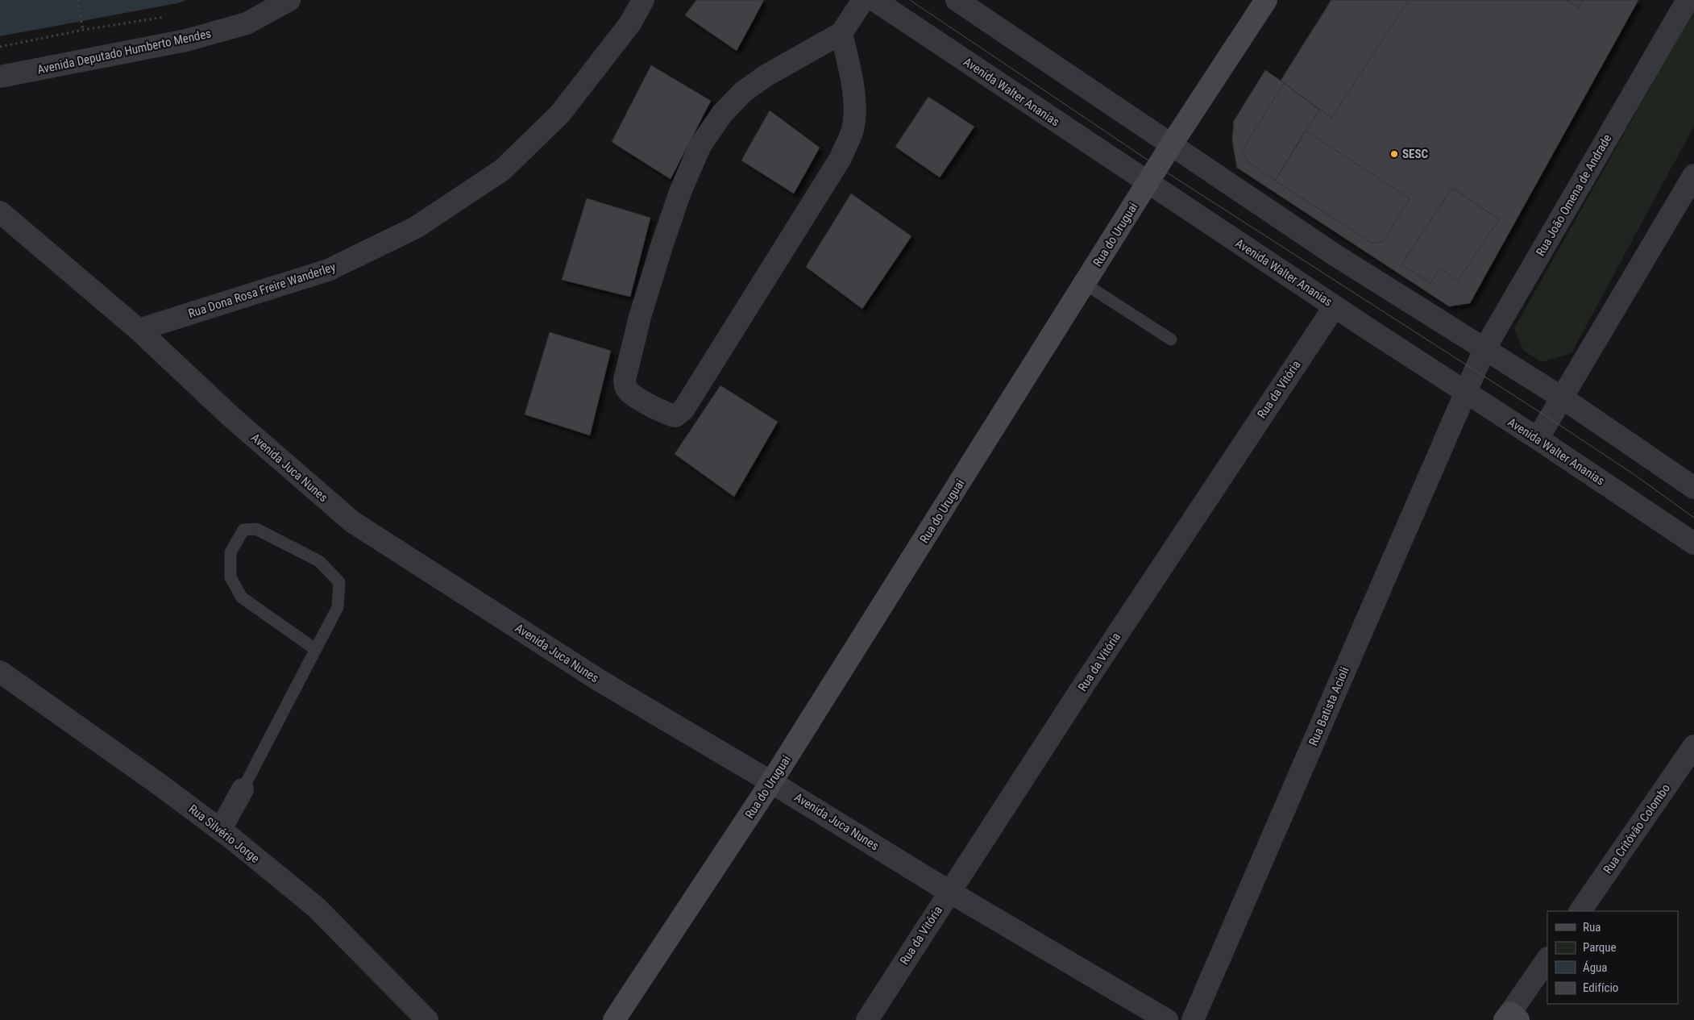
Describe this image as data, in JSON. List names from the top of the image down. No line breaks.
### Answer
{"streets":{"main road":["Rua do Uruguai"],"street":["Avenida Deputado Humberto Mendes","Avenida Walter Ananias","Rua João Omena de Andrade","Rua Dona Rosa Freire Wanderley","Rua da Vitória","Avenida Juca Nunes","Rua Batista Acioli","Rua Critóvão Colombo","Rua Silvério Jorge"]},"crossings":[["Avenida Walter Ananias","Rua João Omena de Andrade"],["Avenida Walter Ananias","Rua do Uruguai"],["Avenida Walter Ananias","Rua da Vitória"],["Avenida Walter Ananias","Rua Batista Acioli"],["Rua João Omena de Andrade","Rua Batista Acioli"],["Rua do Uruguai","Avenida Juca Nunes"],["Rua Dona Rosa Freire Wanderley","Avenida Juca Nunes"],["Rua da Vitória","Avenida Juca Nunes"]],"places":["SESC"],"legend":["Rua","Parque","Água","Edifício"]}
